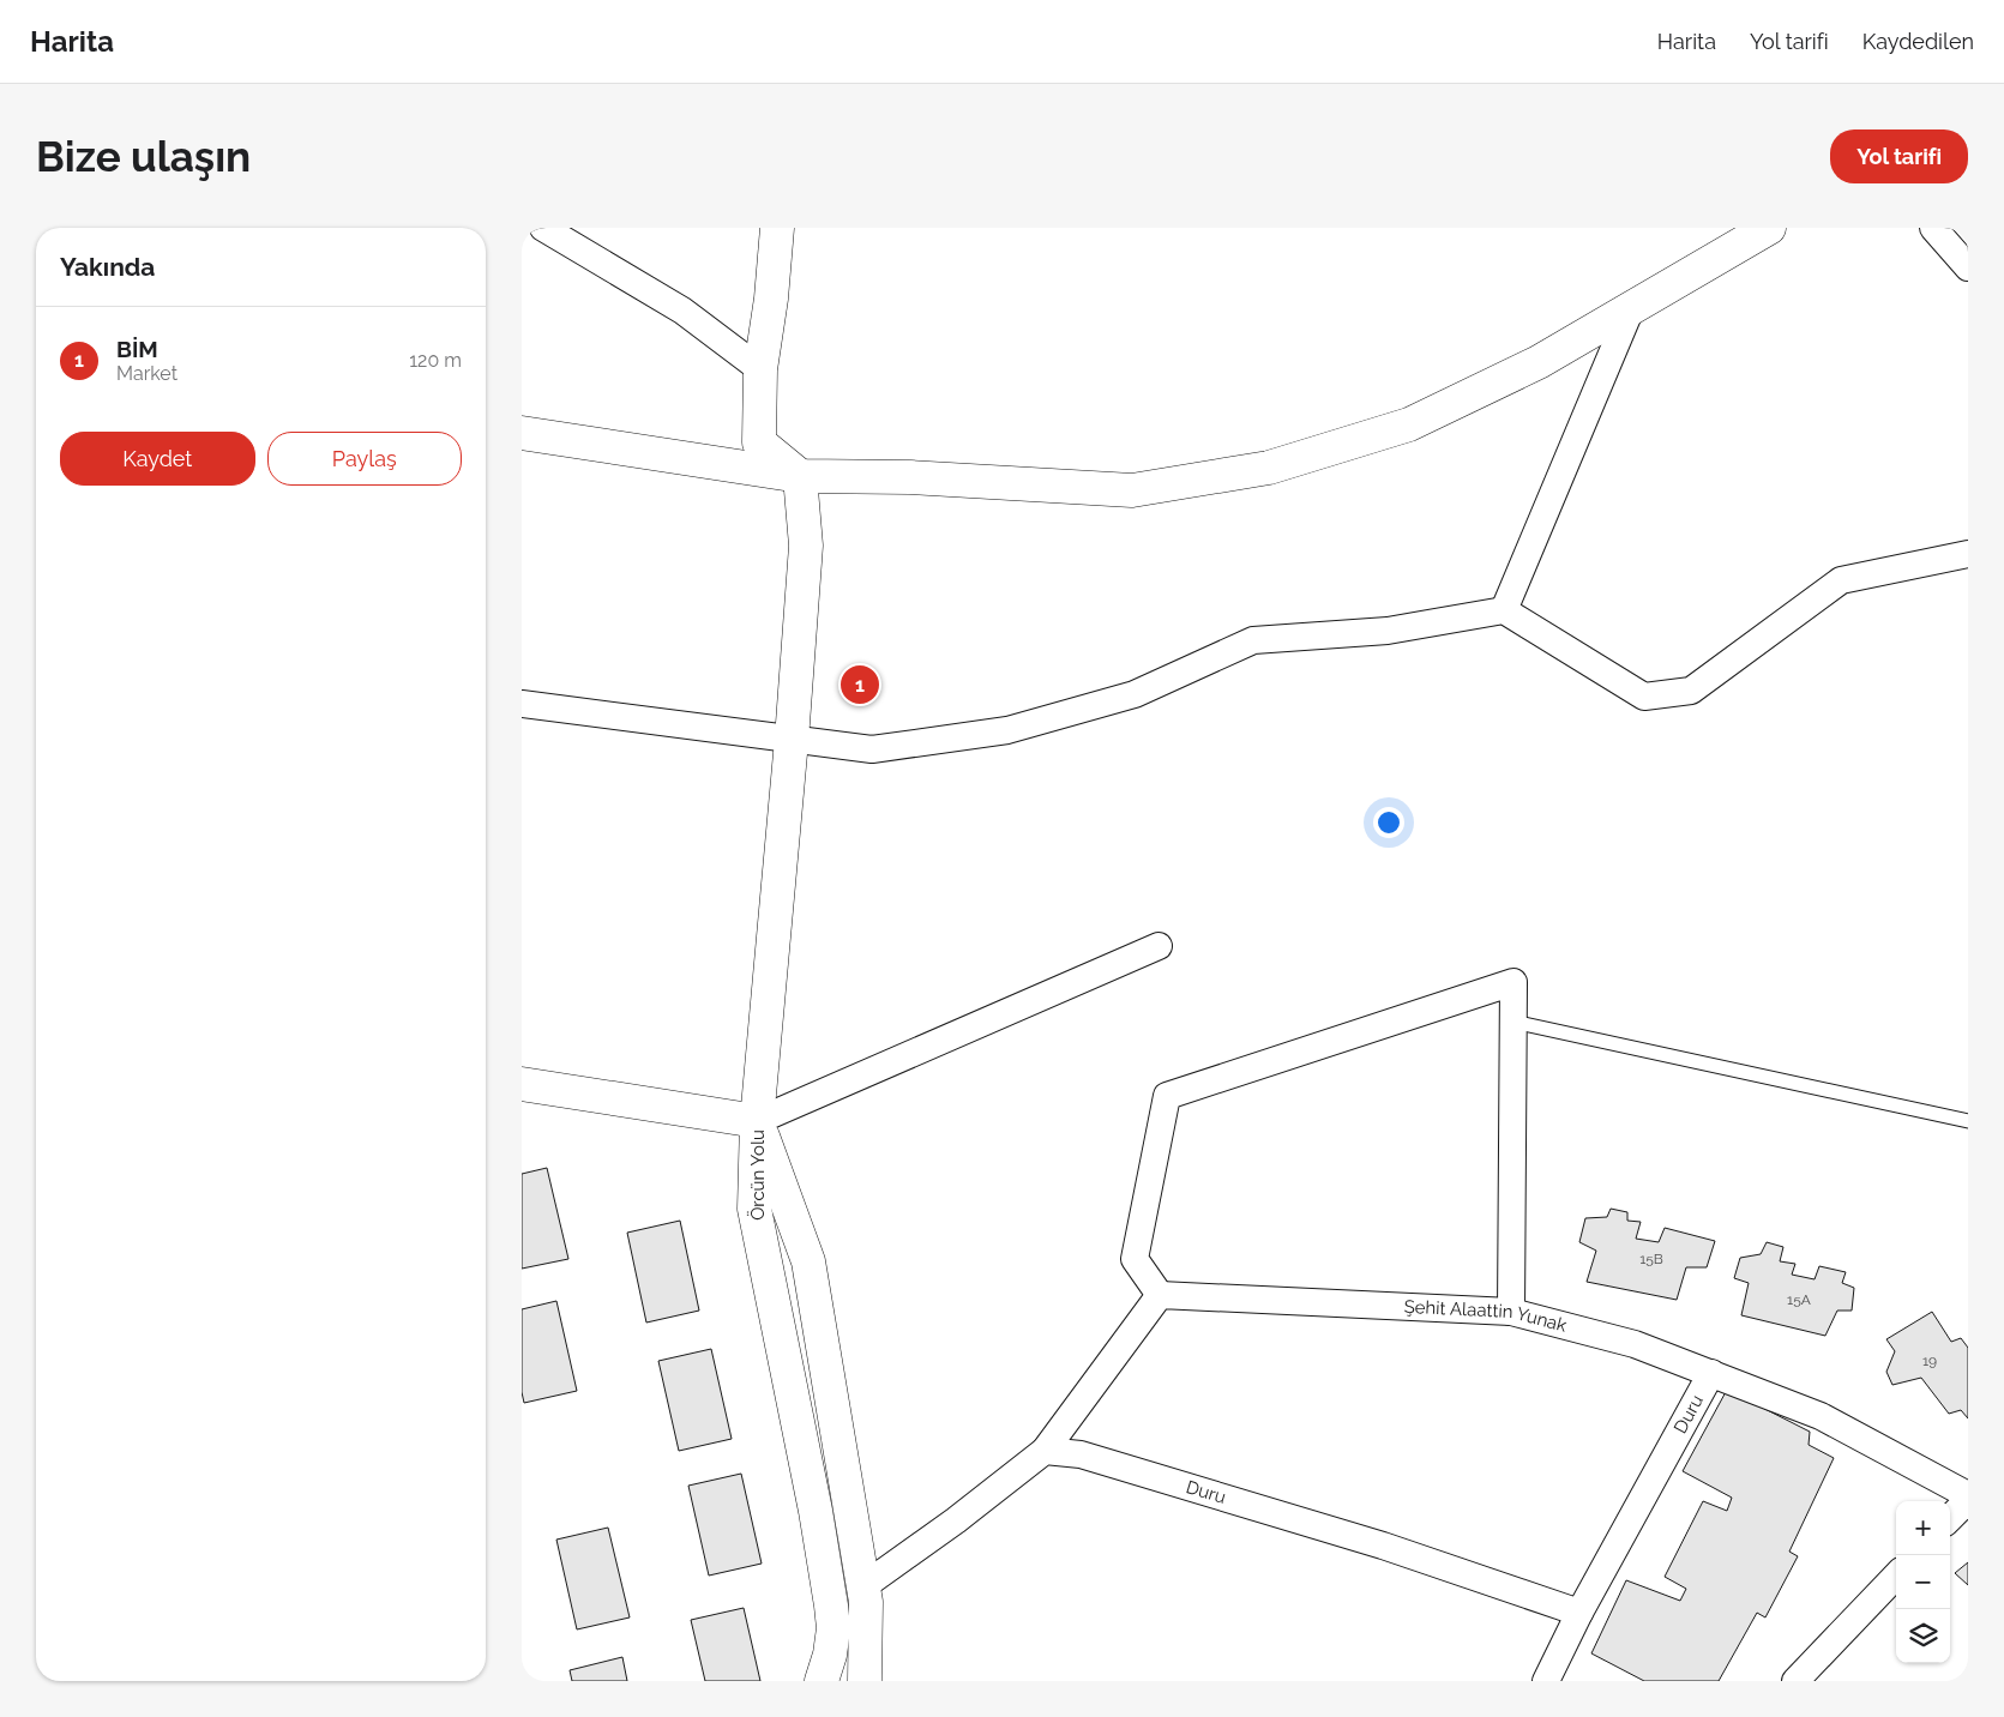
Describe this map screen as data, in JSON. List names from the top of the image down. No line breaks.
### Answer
{"streets":{"street":["Örcün Yolu","Şehit Alaattin Yunak","Duru"]},"crossings":[["Şehit Alaattin Yunak","Duru"]],"house_numbers":["15B","15A","19"],"page":{"header":"Harita","nav":["Harita","Yol tarifi","Kaydedilen"],"buttons":["Yol tarifi",["Kaydet","Paylaş"]],"title":"Bize ulaşın","heading":"Yakında","list":[{"mark":"1","name":"BİM","note":"Market","value":"120 m"}],"pins":"1","map_buttons":["+","−"]}}
